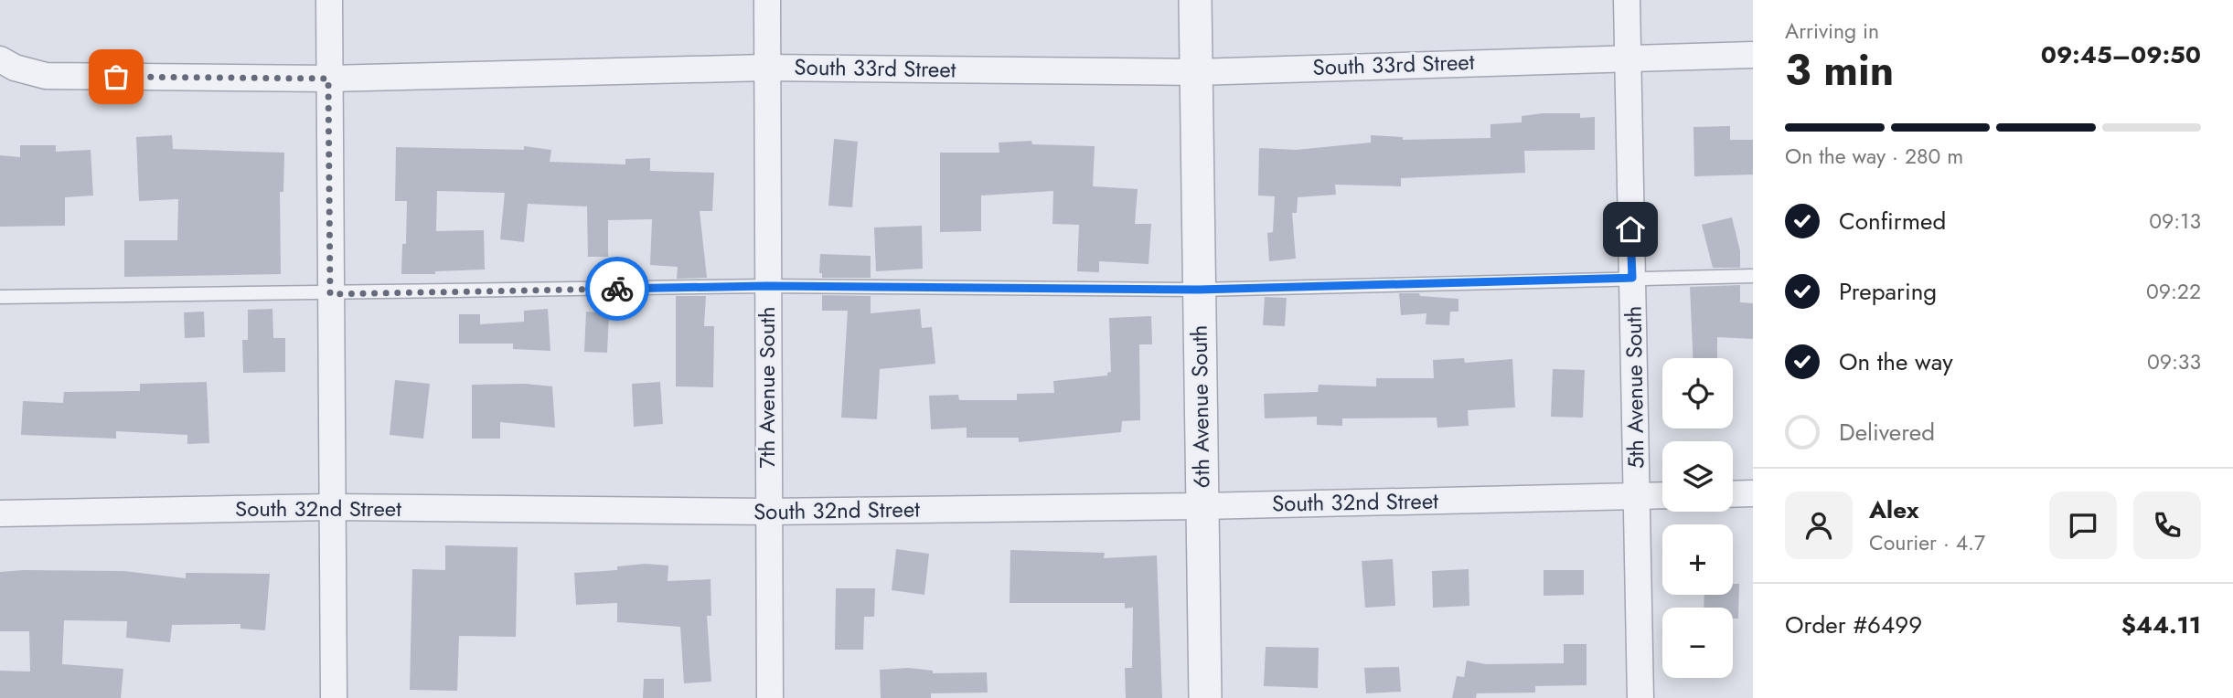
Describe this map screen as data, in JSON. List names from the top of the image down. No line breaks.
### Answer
{"streets":{"street":["South 33rd Street","7th Avenue South","5th Avenue South","6th Avenue South","South 32nd Street"]},"crossings":[["South 33rd Street","7th Avenue South"],["South 33rd Street","5th Avenue South"],["South 33rd Street","6th Avenue South"],["7th Avenue South","South 32nd Street"],["5th Avenue South","South 32nd Street"],["6th Avenue South","South 32nd Street"]],"page":{"heading":["3 min","Arriving in","09:45–09:50"],"panel":["Alex","Courier · 4.7","Order #6499","$44.11"],"bar":"On the way · 280 m","list":[["Confirmed","09:13"],["Preparing","09:22"],["On the way","09:33"],"Delivered"],"map_buttons":["+","−"]}}
